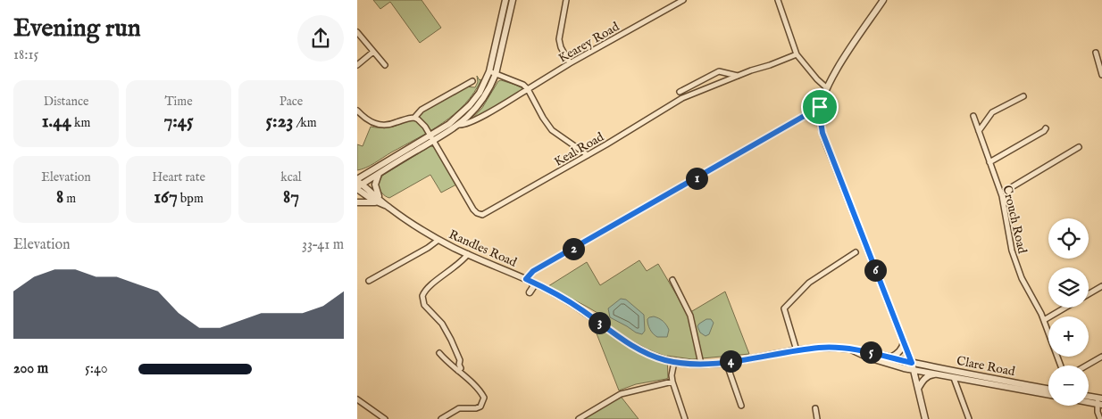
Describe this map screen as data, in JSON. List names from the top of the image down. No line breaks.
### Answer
{"streets":{"street":["Kearey Road","Keal Road","Crouch Road","Randles Road","Clare Road"]},"crossings":[["Randles Road","Clare Road"]],"page":{"heading":["Evening run","18:15"],"stats":[["Distance","1.44 km"],["Time","7:45"],["Pace","5:23 /km"],["Elevation","8 m"],["Heart rate","167 bpm"],["kcal","87"]],"pins":["1","2","6","3","5","4"],"map_buttons":["+","−"],"chart":["Elevation","33–41 m"],"list":[{"name":"200 m","note":"5:40"}]}}
